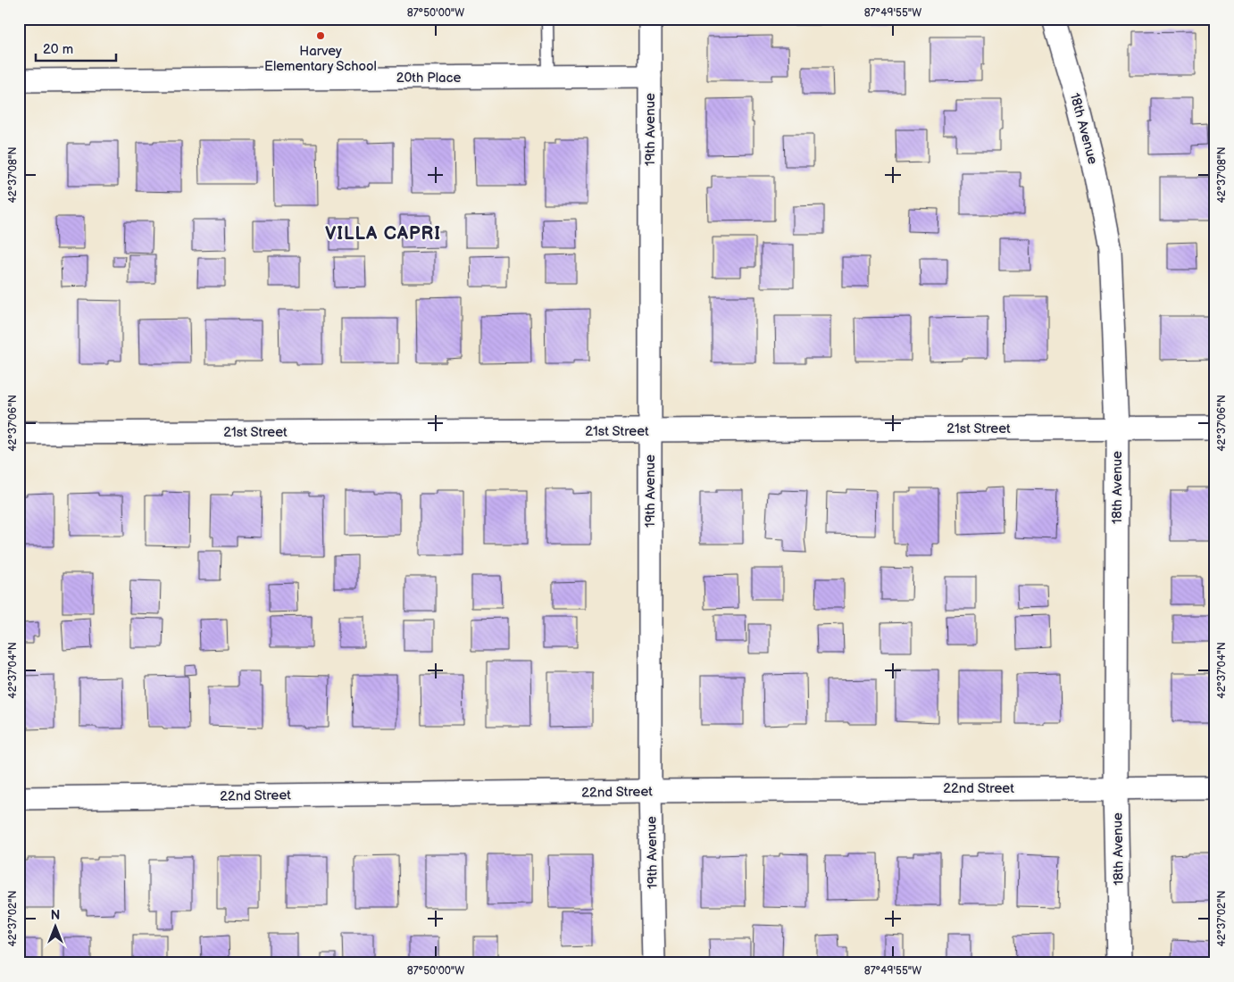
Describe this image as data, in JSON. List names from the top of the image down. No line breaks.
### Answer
{"streets":{"street":["20th Place","18th Avenue","19th Avenue","21st Street","22nd Street"]},"crossings":[["20th Place","19th Avenue"],["18th Avenue","21st Street"],["18th Avenue","22nd Street"],["19th Avenue","21st Street"],["19th Avenue","22nd Street"]],"districts":["VILLA CAPRI"],"places":["Harvey Elementary School"],"scale_bar":"20 m","north":"top","coordinates":["87°50'00\"W","87°49'55\"W","42°37'08\"N","42°37'06\"N","42°37'04\"N","42°37'02\"N"]}
